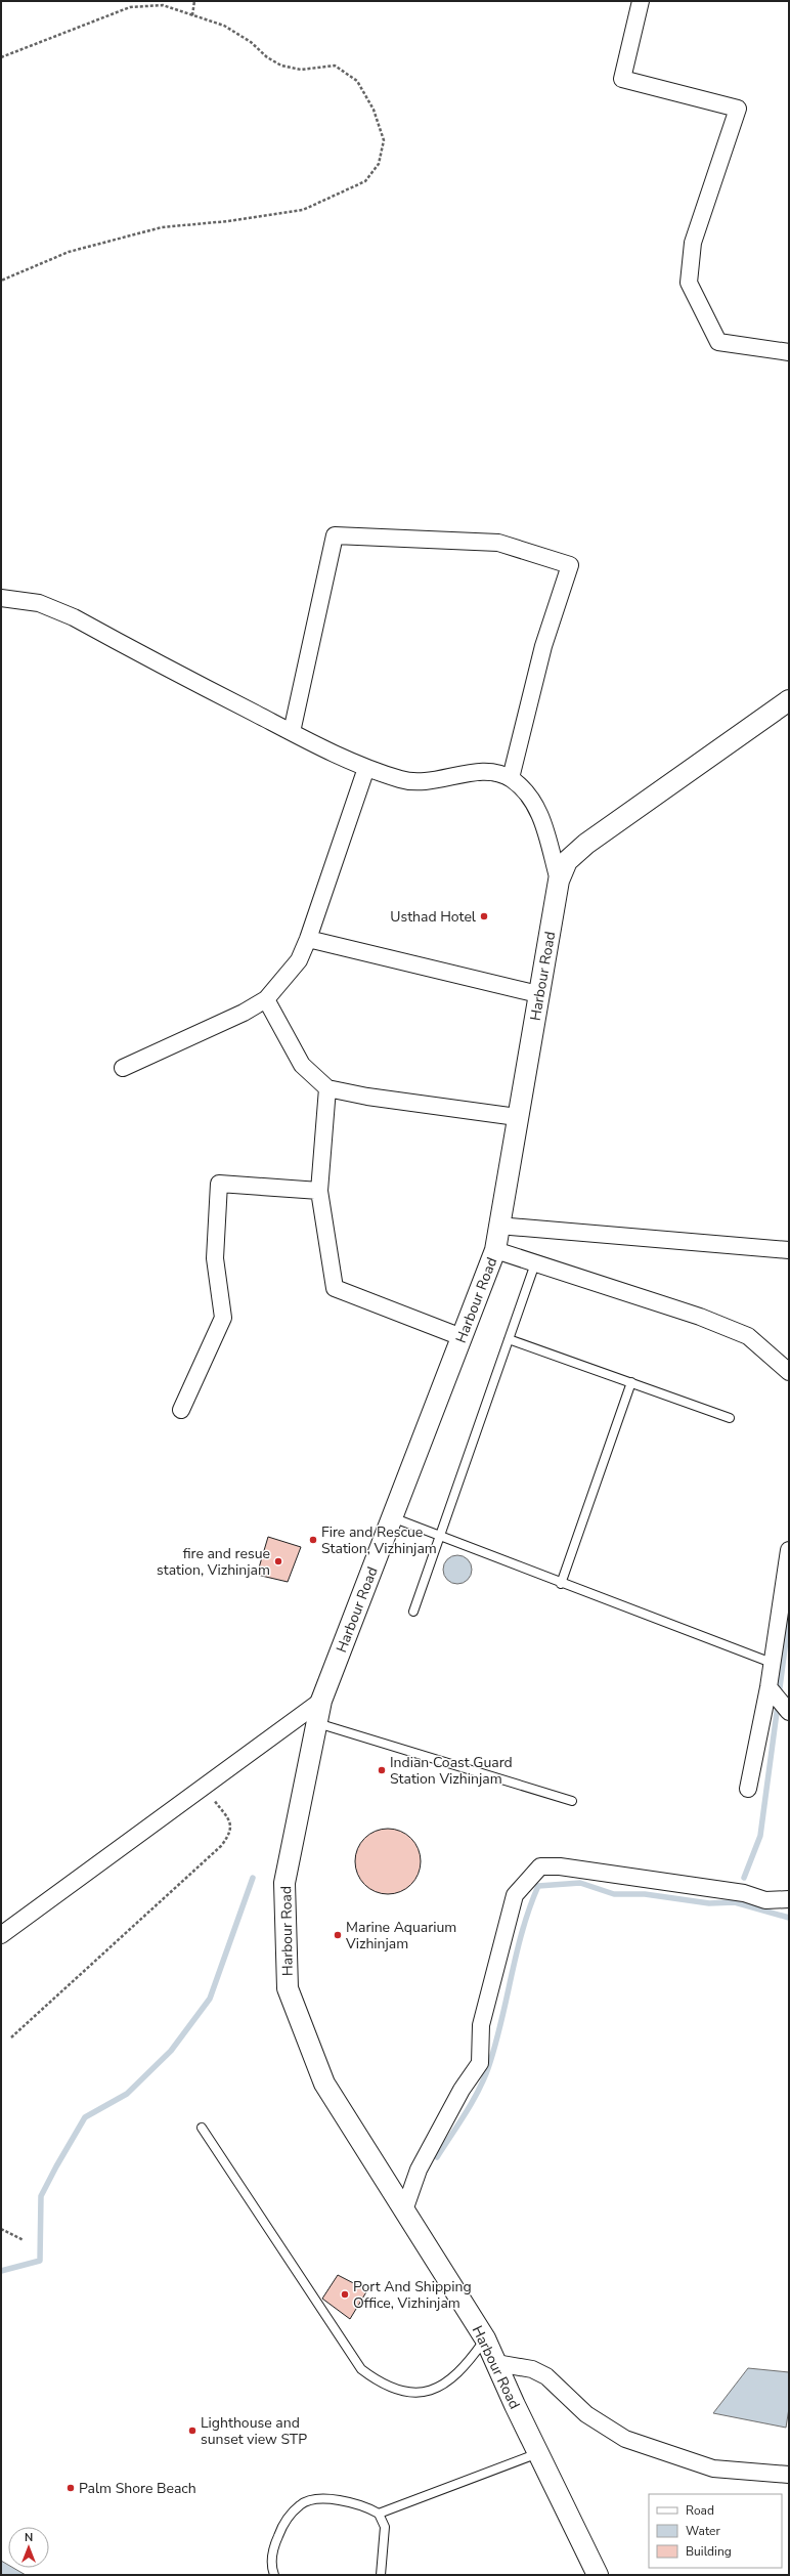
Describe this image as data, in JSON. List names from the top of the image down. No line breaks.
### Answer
{"streets":{"street":["Harbour Road"]},"places":["Usthad Hotel","Fire and Rescue Station, Vizhinjam","fire and resue station, Vizhinjam","Indian Coast Guard Station Vizhinjam","Marine Aquarium Vizhinjam","Port And Shipping Office, Vizhinjam","Lighthouse and sunset view STP","Palm Shore Beach"],"legend":["Road","Water","Building"],"north":"top"}
